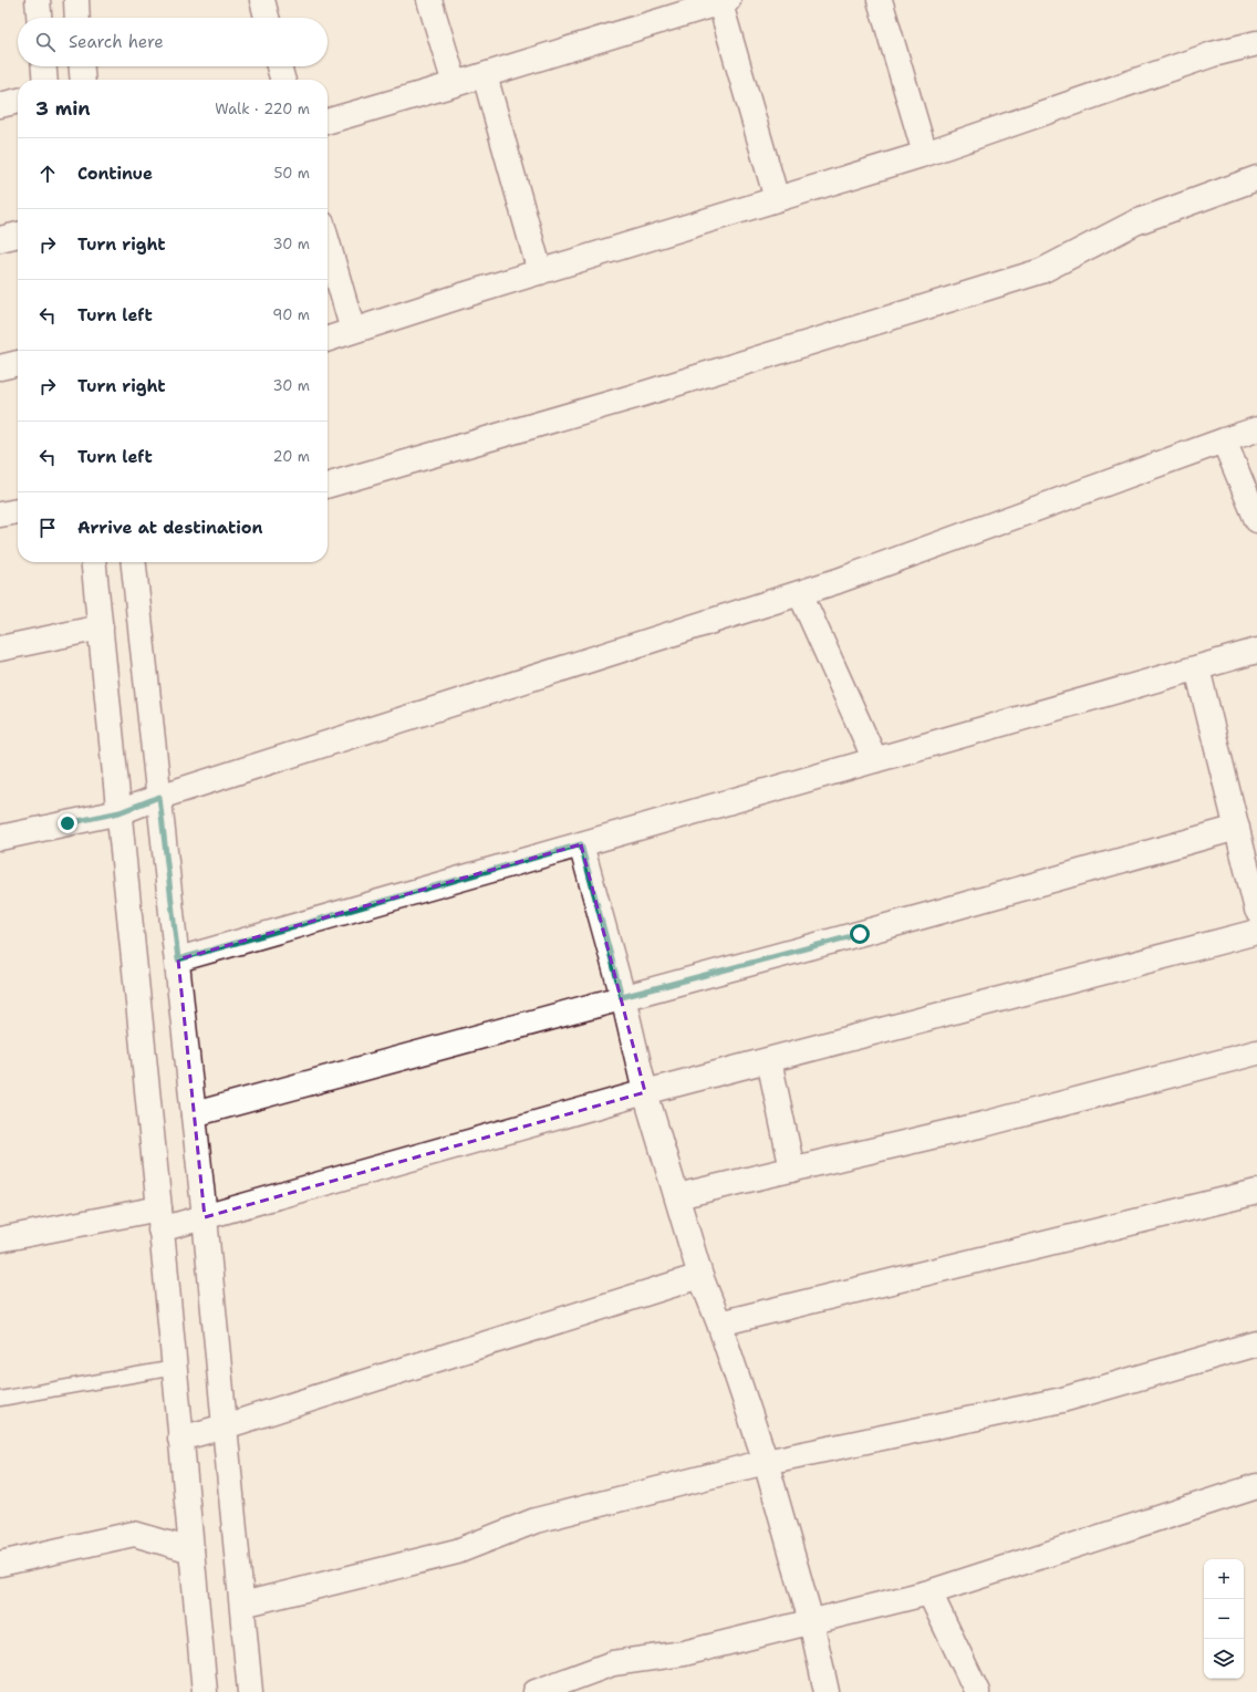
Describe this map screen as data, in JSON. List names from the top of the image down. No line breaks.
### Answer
{"page":{"search":"Search here","heading":["3 min","Walk · 220 m"],"list":[["Continue","50 m"],["Turn right","30 m"],["Turn left","90 m"],["Turn right","30 m"],["Turn left","20 m"],"Arrive at destination"],"map_buttons":["+","−"]}}
